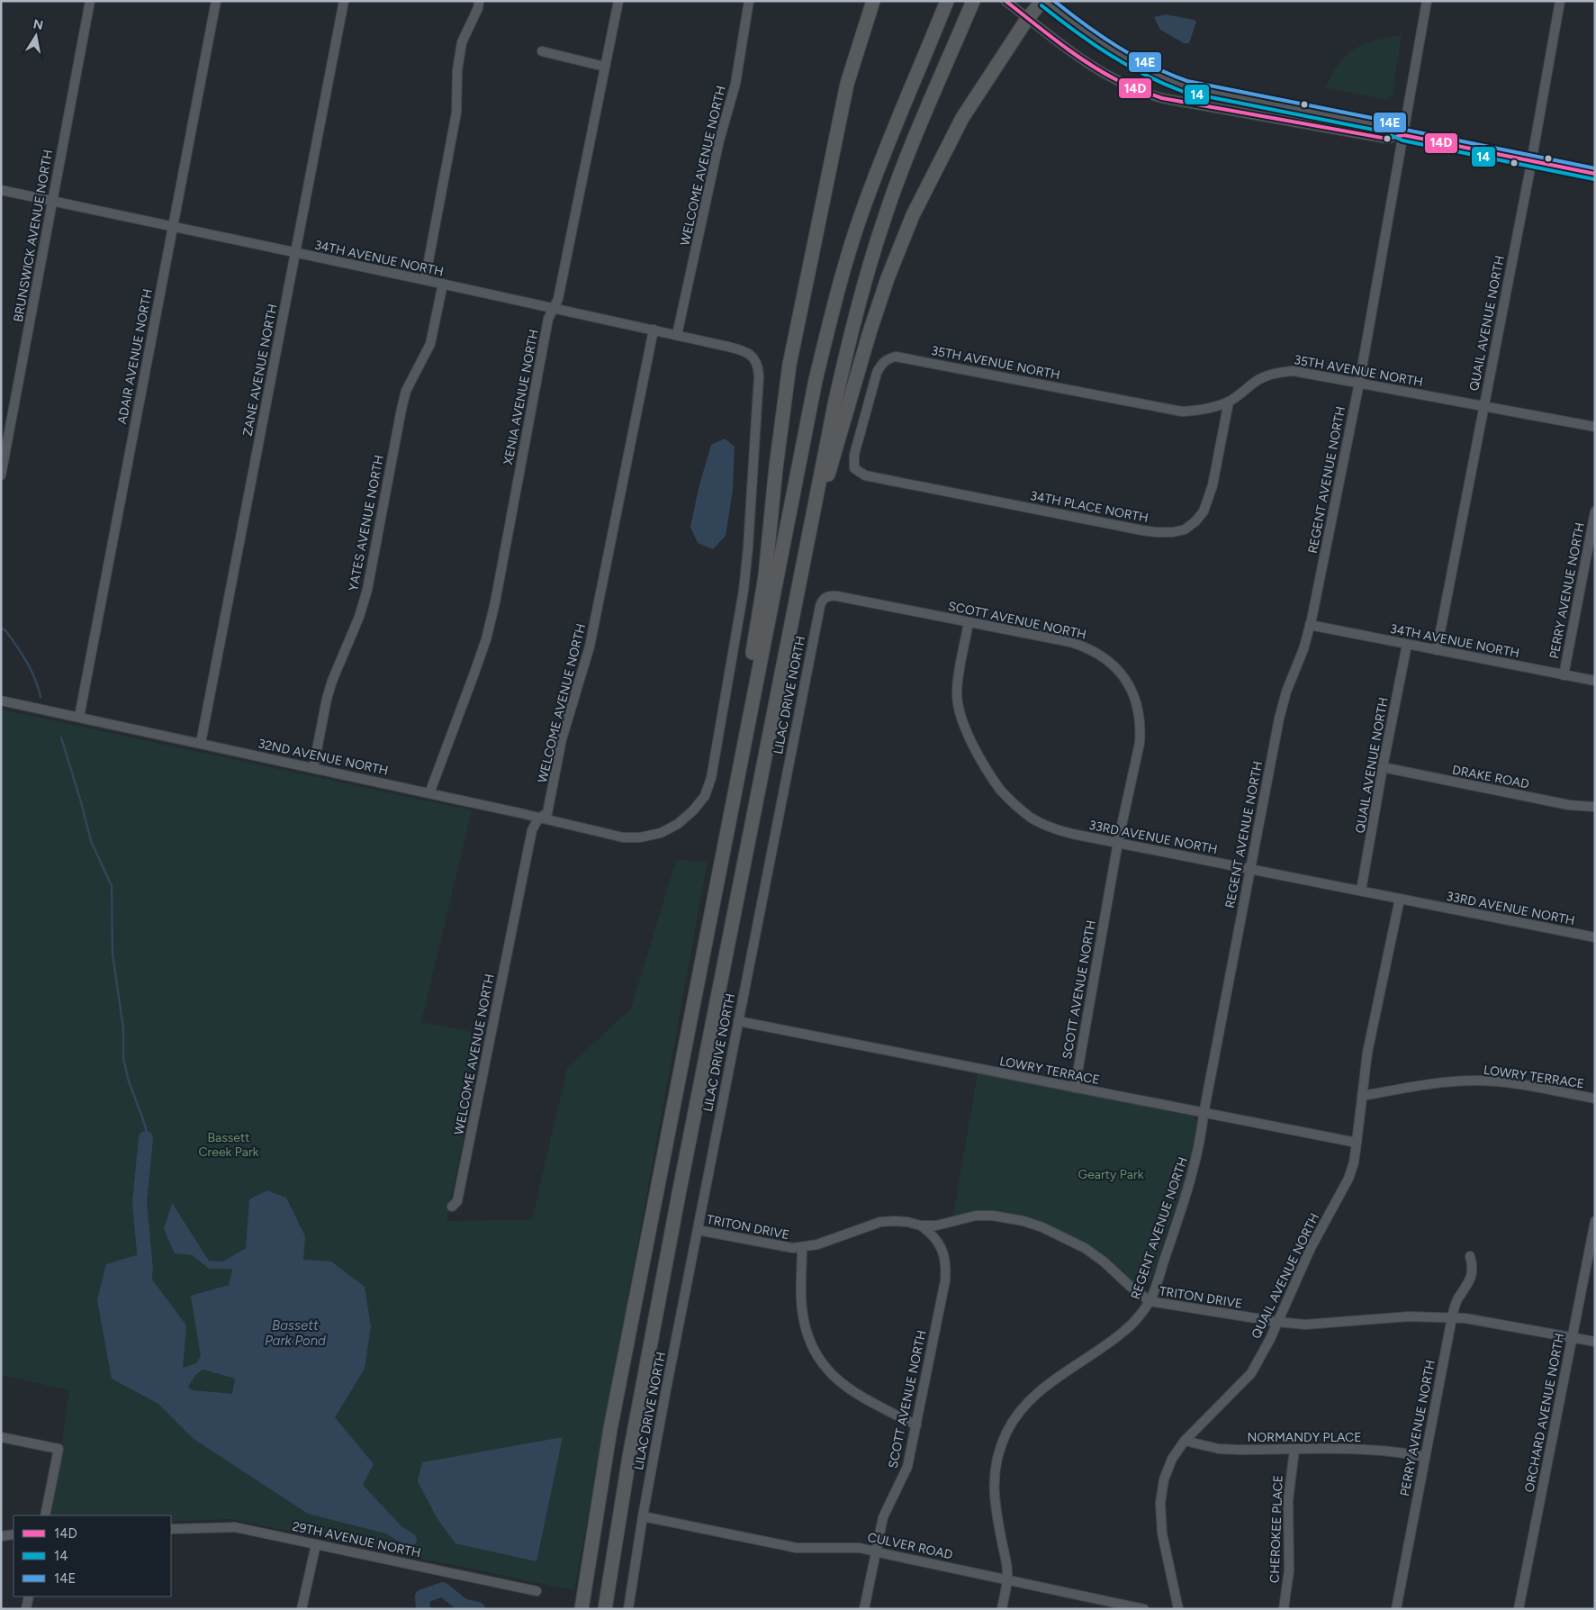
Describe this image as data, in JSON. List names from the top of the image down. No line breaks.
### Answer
{"streets":{"street":["WELCOME AVENUE NORTH","BRUNSWICK AVENUE NORTH","34TH AVENUE NORTH","QUAIL AVENUE NORTH","ADAIR AVENUE NORTH","35TH AVENUE NORTH","ZANE AVENUE NORTH","XENIA AVENUE NORTH","REGENT AVENUE NORTH","34TH PLACE NORTH","YATES AVENUE NORTH","PERRY AVENUE NORTH","SCOTT AVENUE NORTH","LILAC DRIVE NORTH","32ND AVENUE NORTH","DRAKE ROAD","33RD AVENUE NORTH","LOWRY TERRACE","TRITON DRIVE","ORCHARD AVENUE NORTH","NORMANDY PLACE","CHEROKEE PLACE","29TH AVENUE NORTH","CULVER ROAD"]},"crossings":[["WELCOME AVENUE NORTH","34TH AVENUE NORTH"],["WELCOME AVENUE NORTH","32ND AVENUE NORTH"],["BRUNSWICK AVENUE NORTH","34TH AVENUE NORTH"],["34TH AVENUE NORTH","QUAIL AVENUE NORTH"],["34TH AVENUE NORTH","ADAIR AVENUE NORTH"],["34TH AVENUE NORTH","ZANE AVENUE NORTH"],["34TH AVENUE NORTH","XENIA AVENUE NORTH"],["34TH AVENUE NORTH","REGENT AVENUE NORTH"],["34TH AVENUE NORTH","YATES AVENUE NORTH"],["34TH AVENUE NORTH","PERRY AVENUE NORTH"],["34TH AVENUE NORTH","32ND AVENUE NORTH"],["QUAIL AVENUE NORTH","35TH AVENUE NORTH"],["QUAIL AVENUE NORTH","DRAKE ROAD"],["QUAIL AVENUE NORTH","33RD AVENUE NORTH"],["QUAIL AVENUE NORTH","LOWRY TERRACE"],["QUAIL AVENUE NORTH","TRITON DRIVE"],["QUAIL AVENUE NORTH","NORMANDY PLACE"],["ADAIR AVENUE NORTH","32ND AVENUE NORTH"],["35TH AVENUE NORTH","REGENT AVENUE NORTH"],["35TH AVENUE NORTH","34TH PLACE NORTH"],["ZANE AVENUE NORTH","32ND AVENUE NORTH"],["XENIA AVENUE NORTH","32ND AVENUE NORTH"],["REGENT AVENUE NORTH","33RD AVENUE NORTH"],["REGENT AVENUE NORTH","LOWRY TERRACE"],["REGENT AVENUE NORTH","TRITON DRIVE"],["REGENT AVENUE NORTH","CULVER ROAD"],["YATES AVENUE NORTH","32ND AVENUE NORTH"],["PERRY AVENUE NORTH","TRITON DRIVE"],["PERRY AVENUE NORTH","NORMANDY PLACE"],["SCOTT AVENUE NORTH","LILAC DRIVE NORTH"],["SCOTT AVENUE NORTH","33RD AVENUE NORTH"],["SCOTT AVENUE NORTH","LOWRY TERRACE"],["SCOTT AVENUE NORTH","TRITON DRIVE"],["SCOTT AVENUE NORTH","CULVER ROAD"],["LILAC DRIVE NORTH","LOWRY TERRACE"],["LILAC DRIVE NORTH","TRITON DRIVE"],["LILAC DRIVE NORTH","CULVER ROAD"],["TRITON DRIVE","ORCHARD AVENUE NORTH"],["NORMANDY PLACE","CHEROKEE PLACE"]],"water":["Bassett Park Pond"],"parks":["Bassett Creek Park","Gearty Park"],"lines":["transit line 14D","transit line 14E","transit line 14"],"legend":["14D","14","14E"],"north":"top"}
